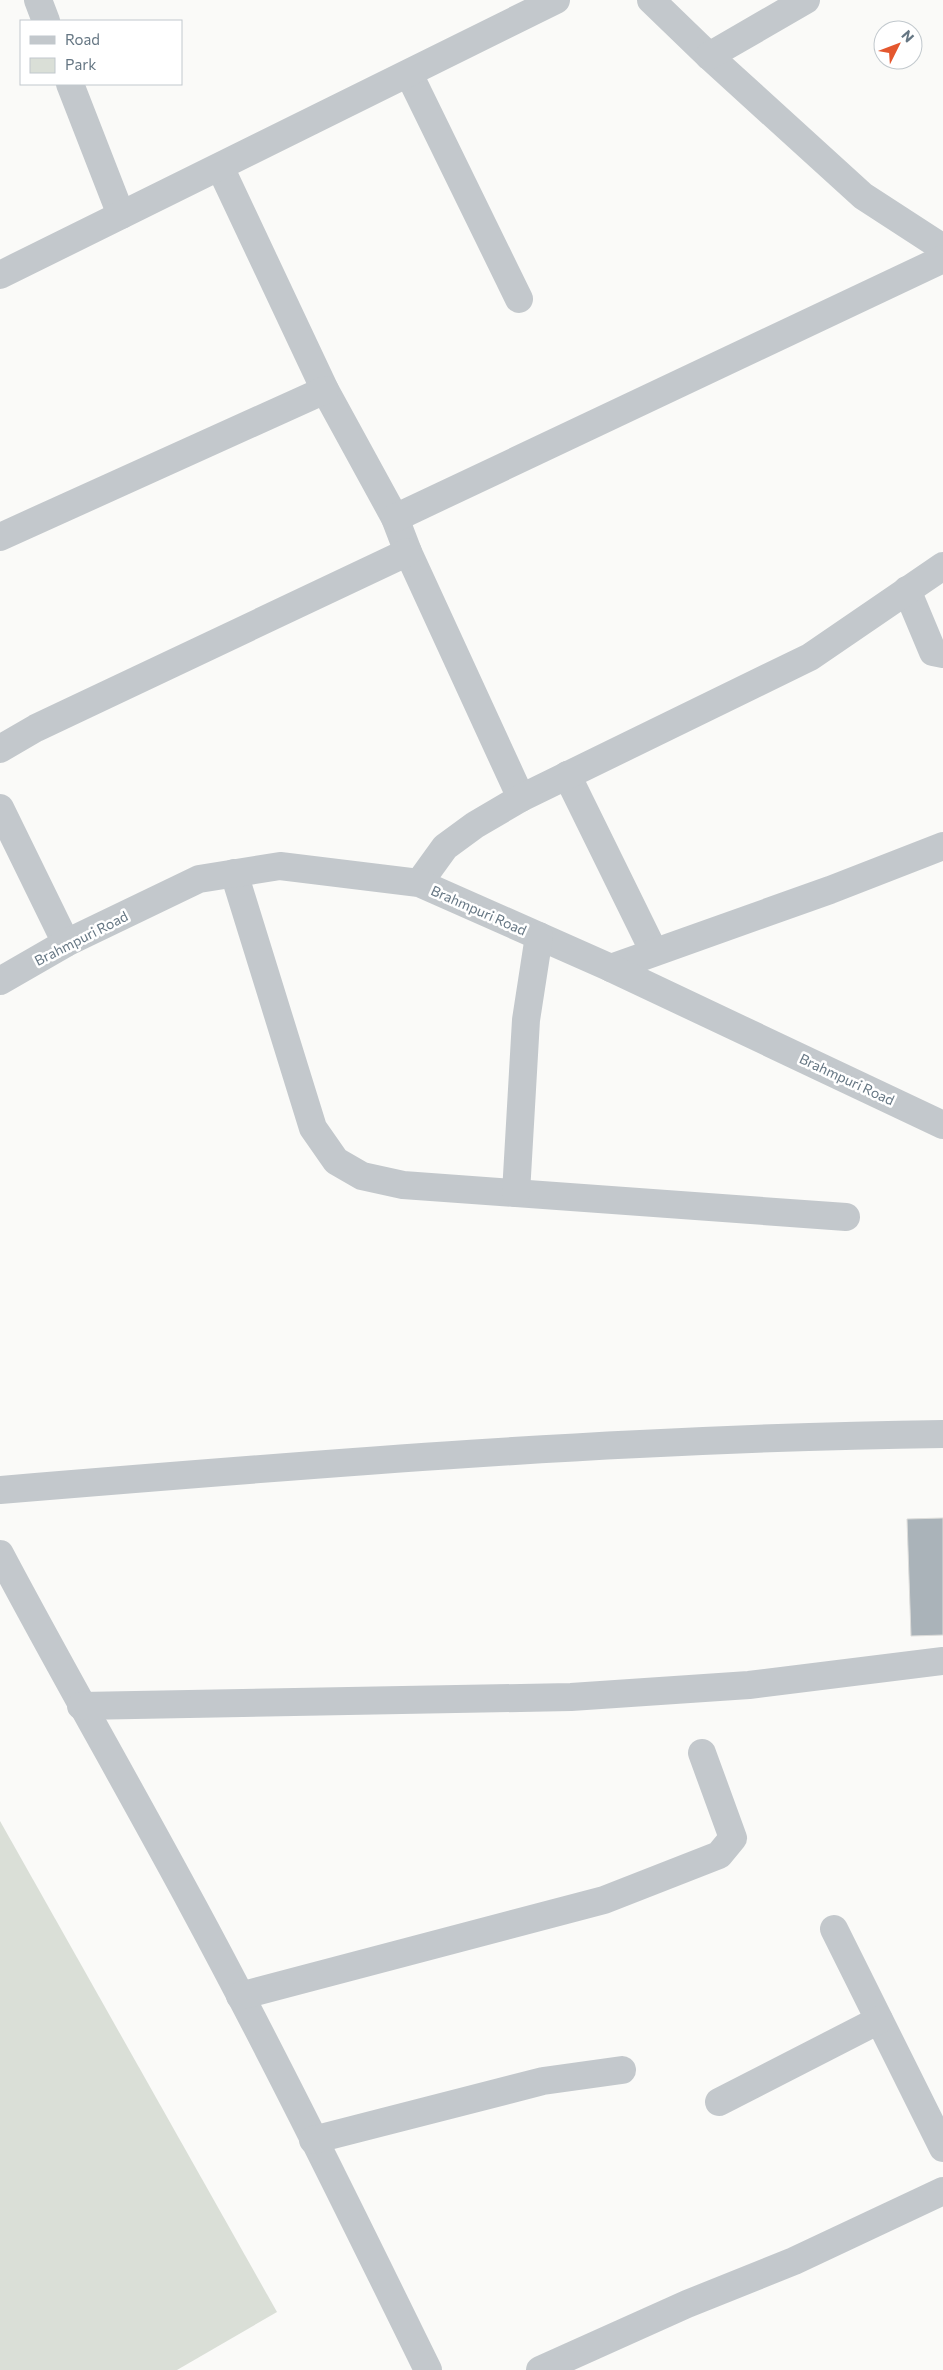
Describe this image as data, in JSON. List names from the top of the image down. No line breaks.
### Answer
{"streets":{"street":["Brahmpuri Road"]},"legend":["Road","Park"],"north":"top right"}
